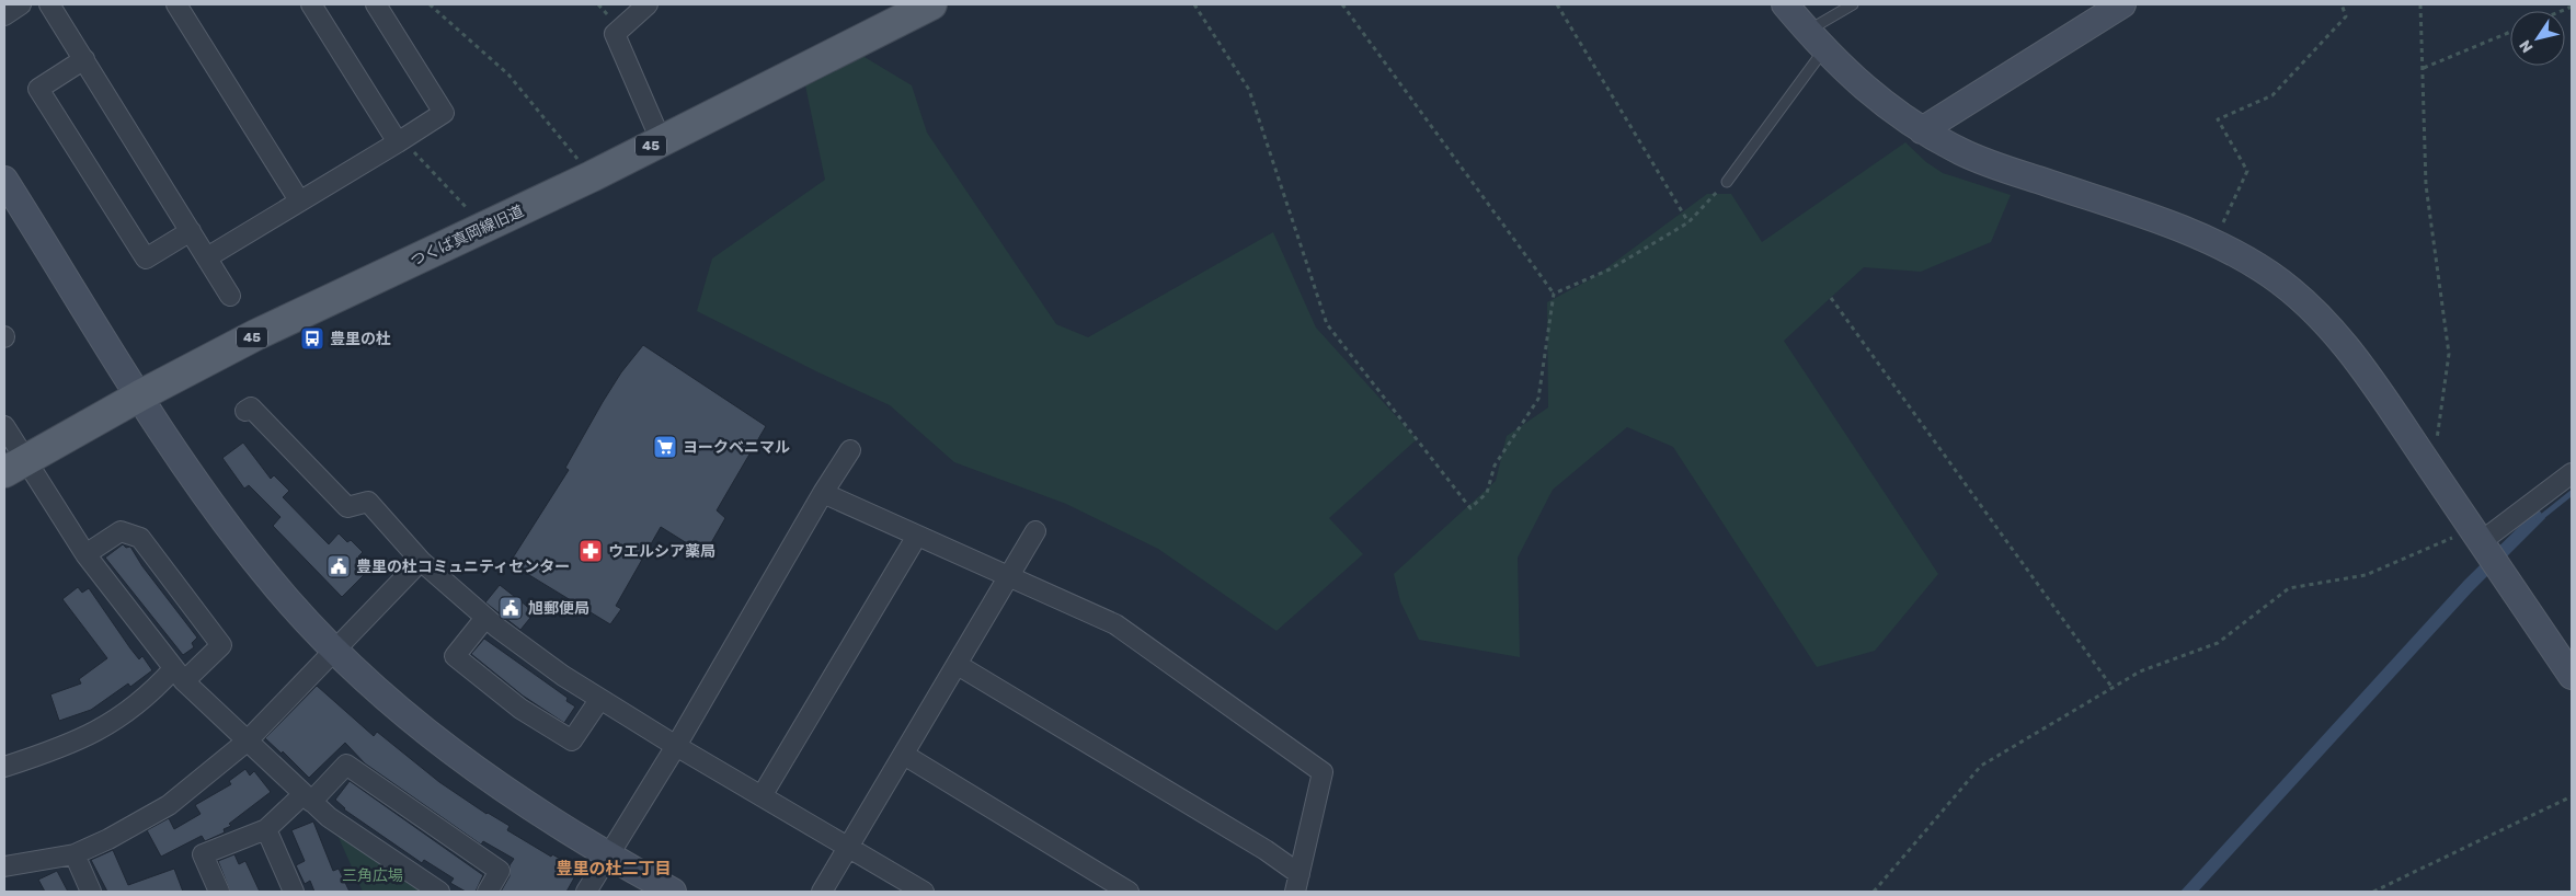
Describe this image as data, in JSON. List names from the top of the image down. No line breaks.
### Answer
{"streets":{"main road":["45","つくば真岡線旧道"]},"districts":["豊里の杜二丁目"],"parks":["三角広場"],"places":{"bus stop":["豊里の杜"],"supermarket":["ヨークベニマル"],"pharmacy":["ウエルシア薬局"],"public building":["豊里の杜コミュニティセンター","旭郵便局"]},"north":"bottom left"}
